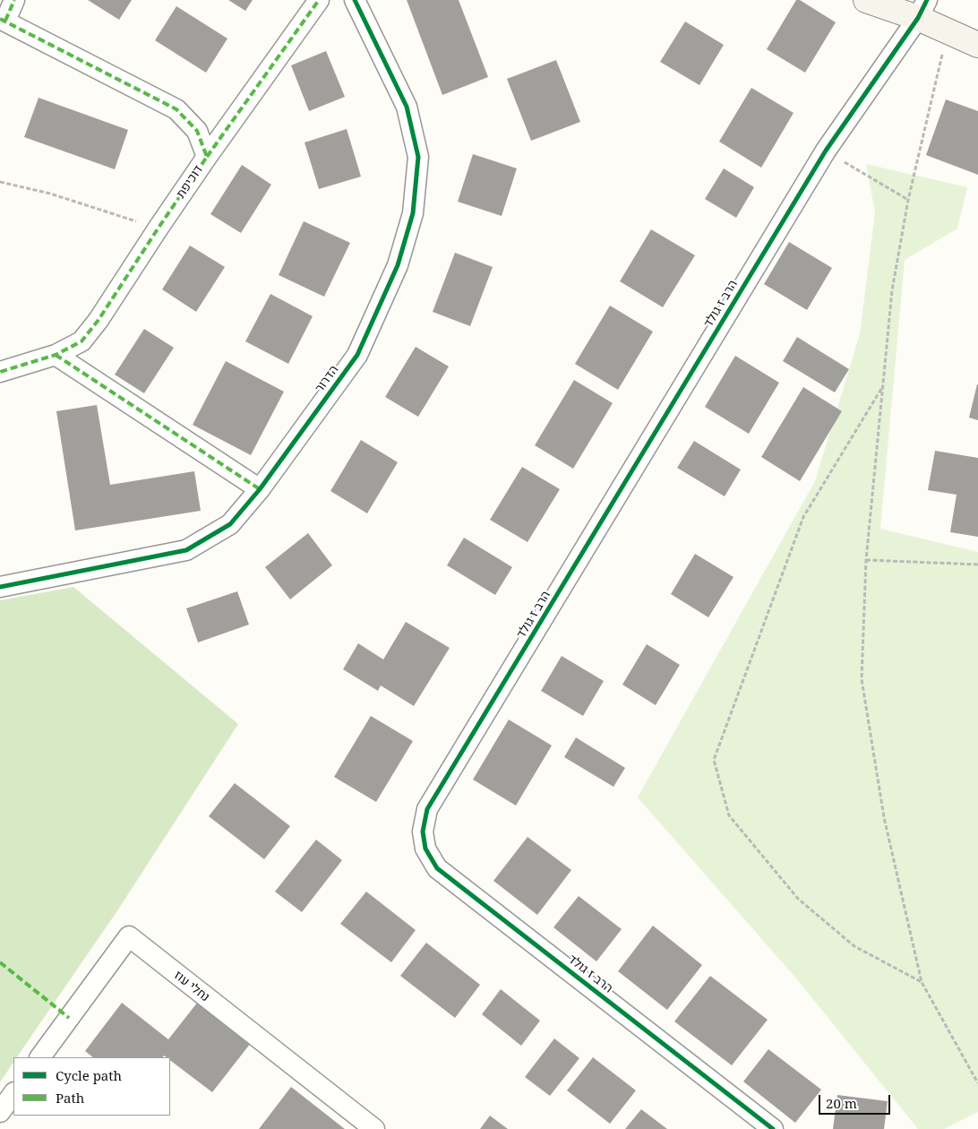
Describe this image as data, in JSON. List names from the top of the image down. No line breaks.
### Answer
{"streets":{"street":["דוכיפת","הרב ז גולד","הדרור","נחלי עוז"]},"legend":["Cycle path","Path"],"scale_bar":"20 m"}
